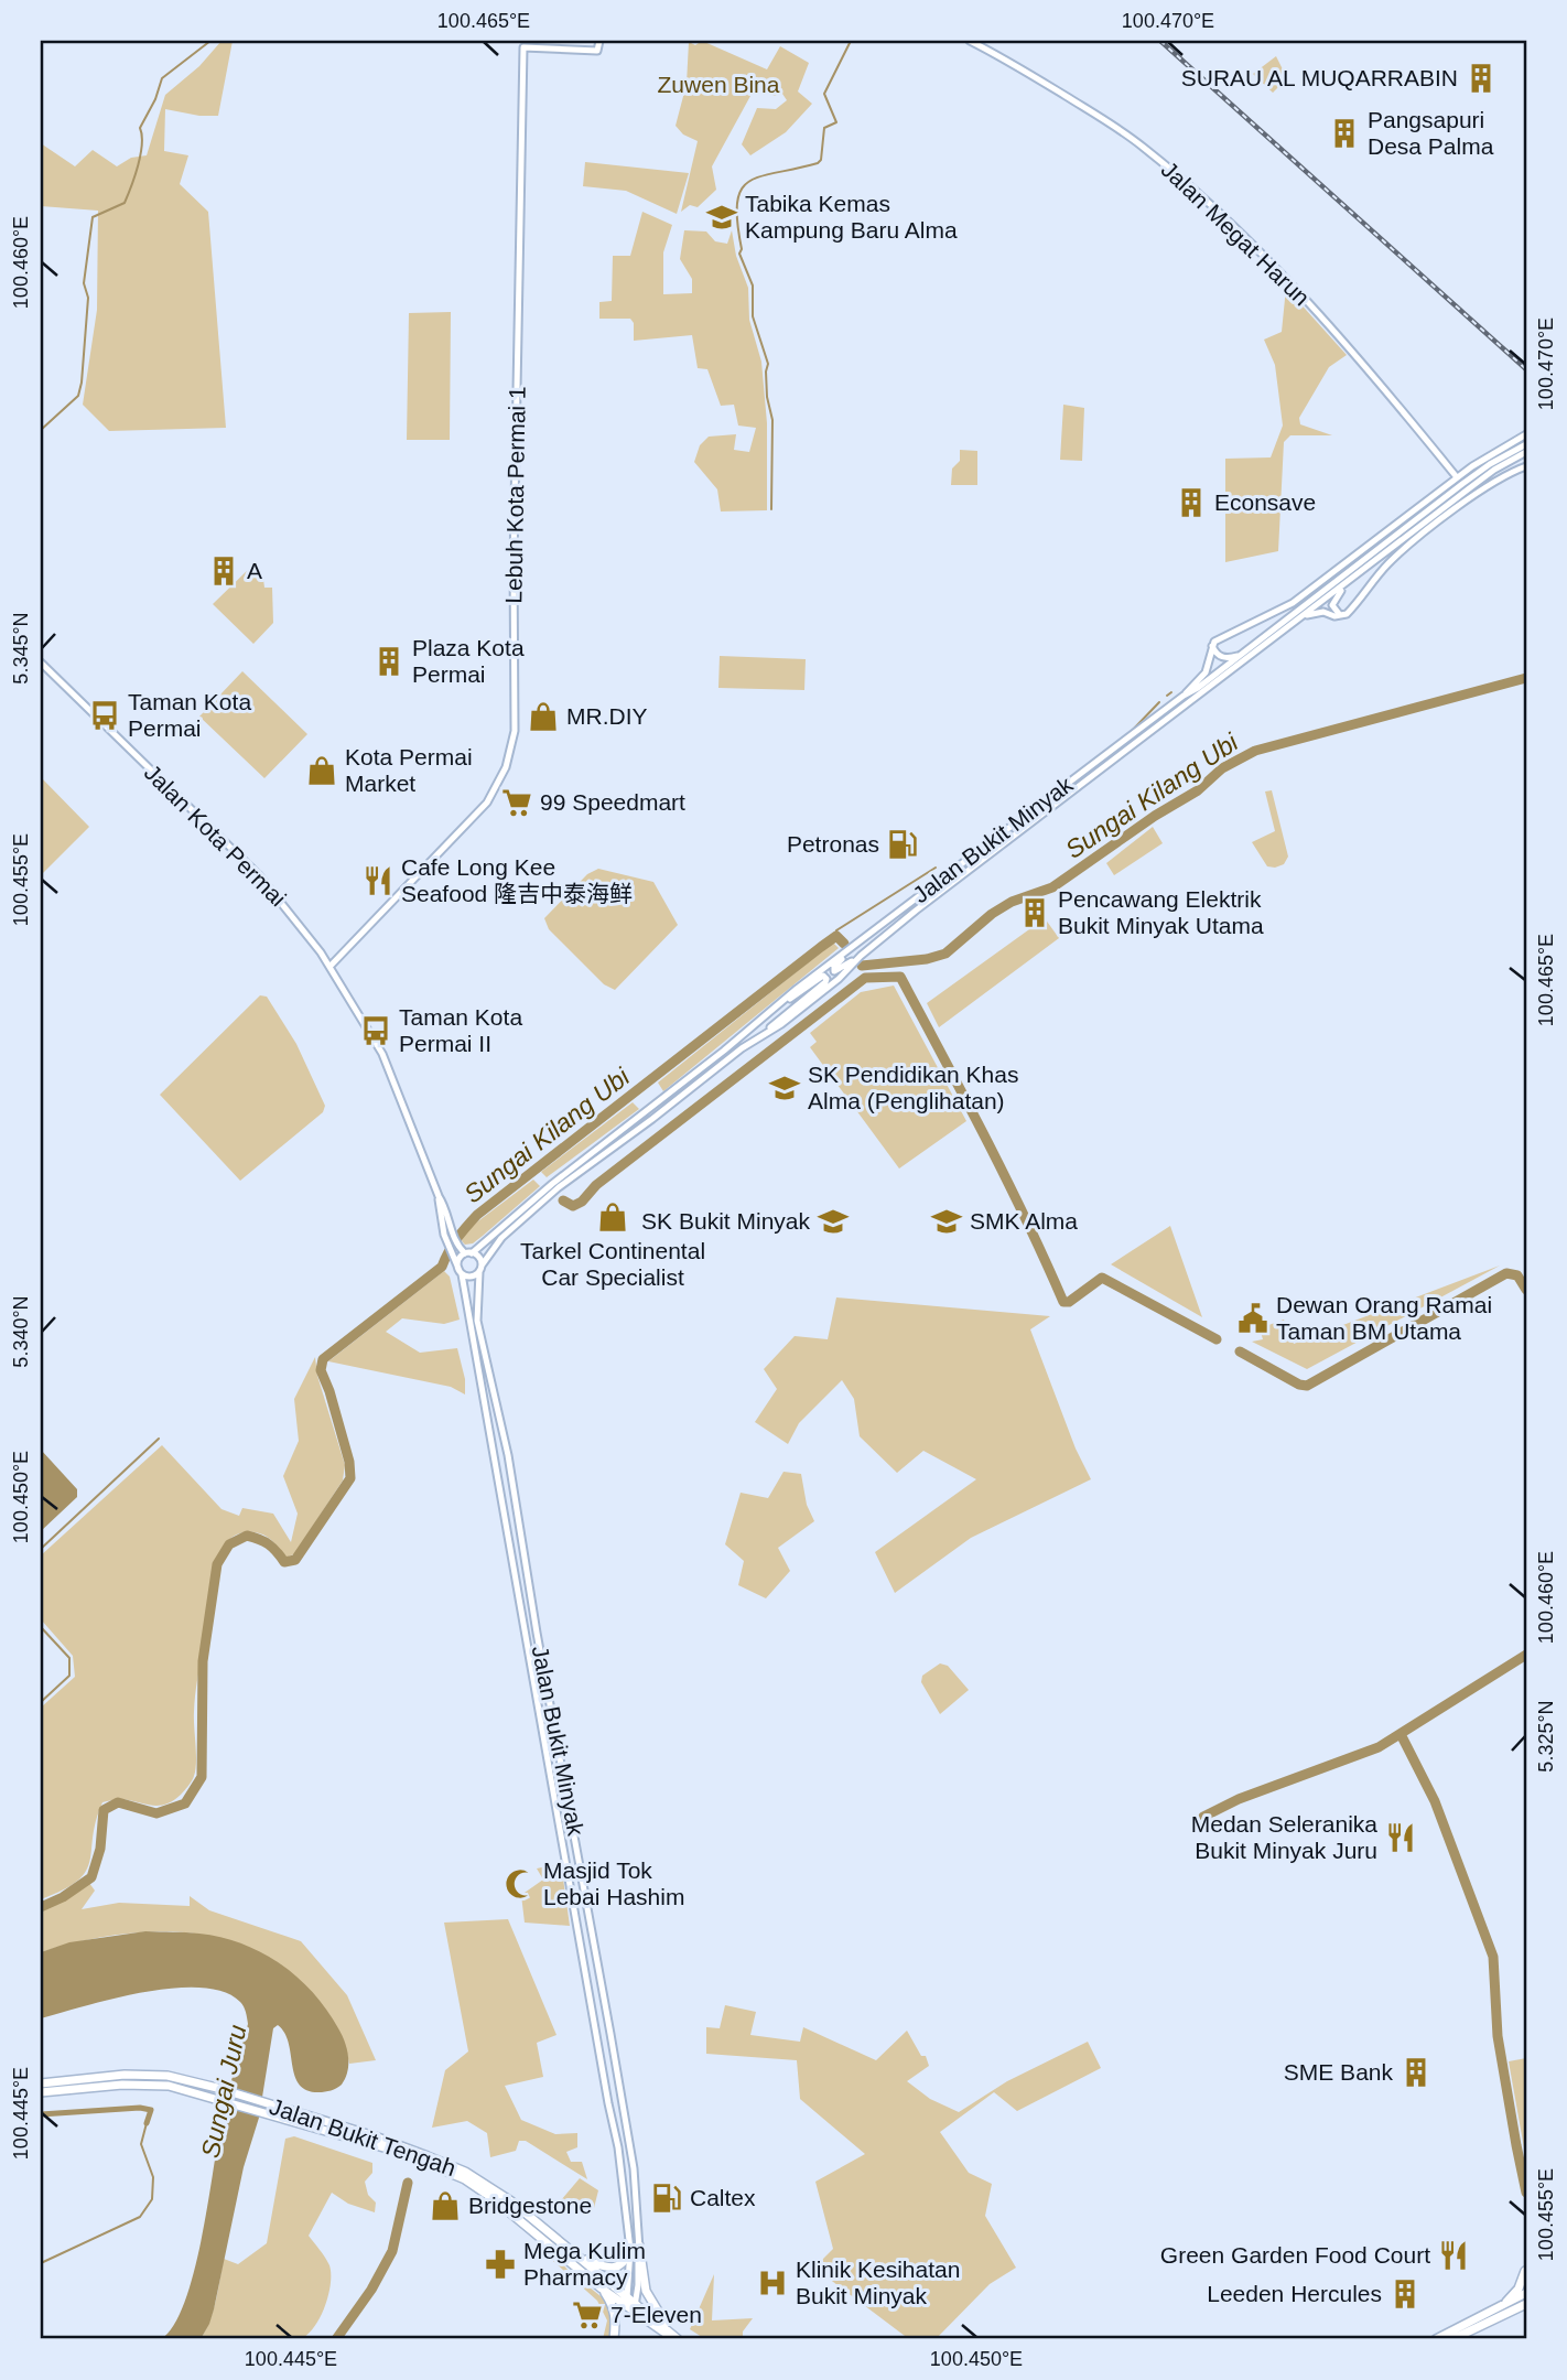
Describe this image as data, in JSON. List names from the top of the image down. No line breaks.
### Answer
{"streets":{"highway":["Jalan Bukit Tengah"],"main road":["Jalan Megat Harun","Lebuh Kota Permai 1","Jalan Kota Permai","Jalan Bukit Minyak"]},"crossings":[["Lebuh Kota Permai 1","Jalan Kota Permai"],["Jalan Kota Permai","Jalan Bukit Minyak"],["Jalan Bukit Minyak","Jalan Bukit Tengah"]],"water":["Sungai Kilang Ubi","Sungai Juru"],"parks":["Zuwen Bina"],"places":{"building":["SURAU AL MUQARRABIN","Pangsapuri Desa Palma","Econsave","A","Plaza Kota Permai","Pencawang Elektrik Bukit Minyak Utama","SME Bank","Leeden Hercules"],"school or university":["Tabika Kemas Kampung Baru Alma","SK Pendidikan Khas Alma (Penglihatan)","SK Bukit Minyak","SMK Alma"],"bus stop":["Taman Kota Permai","Taman Kota Permai II"],"shop":["MR.DIY","Kota Permai Market","Tarkel Continental Car Specialist","Bridgestone"],"supermarket":["99 Speedmart","7-Eleven"],"fuel station":["Petronas","Caltex"],"restaurant":["Cafe Long Kee Seafood 隆吉中泰海鲜","Medan Seleranika Bukit Minyak Juru","Green Garden Food Court"],"public building":["Dewan Orang Ramai Taman BM Utama"],"mosque":["Masjid Tok Lebai Hashim"],"pharmacy":["Mega Kulim Pharmacy"],"hospital":["Klinik Kesihatan Bukit Minyak"]},"coordinates":["100.465°E","100.470°E","100.460°E","5.345°N","100.455°E","5.340°N","100.450°E","5.325°N","100.445°E"]}
